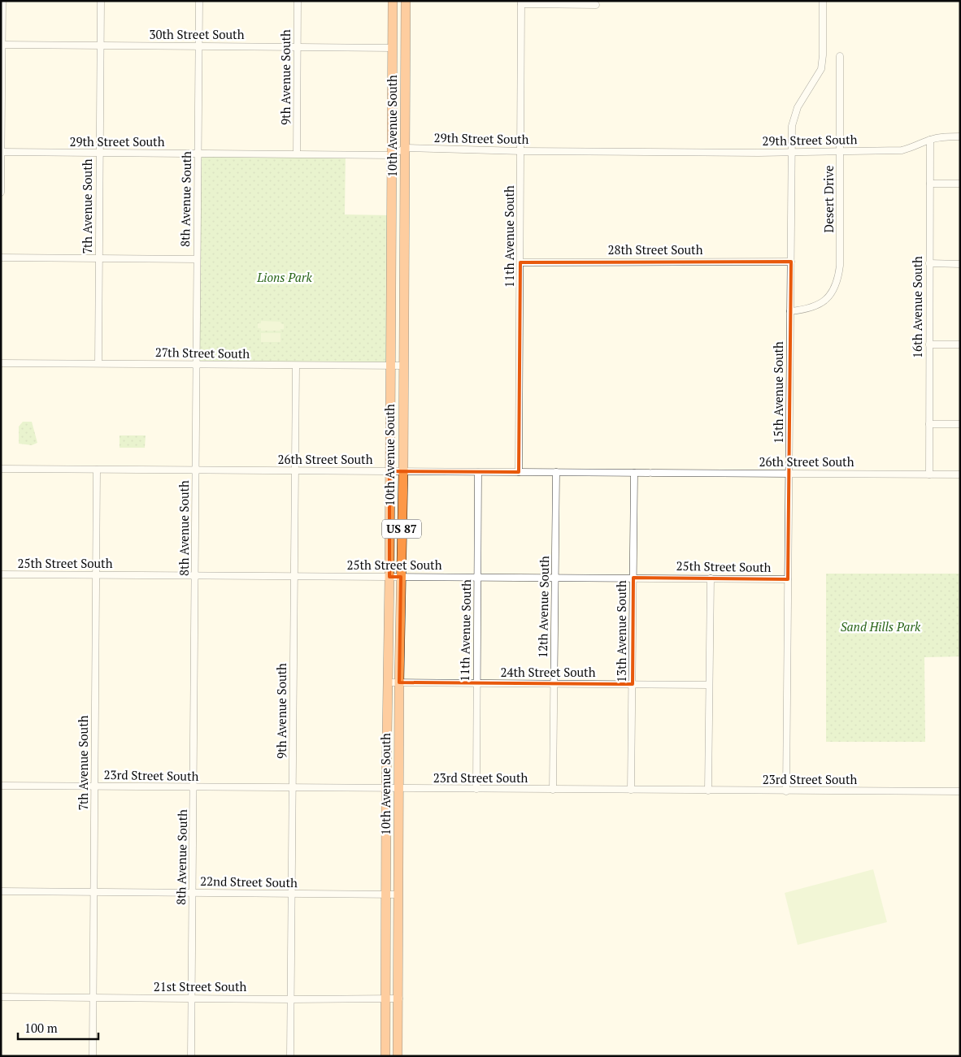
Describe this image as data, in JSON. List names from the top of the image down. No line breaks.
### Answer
{"streets":{"highway":["10th Avenue South","US 87"],"street":["30th Street South","9th Avenue South","29th Street South","8th Avenue South","Desert Drive","7th Avenue South","11th Avenue South","28th Street South","16th Avenue South","27th Street South","15th Avenue South","26th Street South","25th Street South","12th Avenue South","13th Avenue South","24th Street South","23rd Street South","22nd Street South","21st Street South"]},"crossings":[["30th Street South","9th Avenue South"],["30th Street South","10th Avenue South"],["30th Street South","8th Avenue South"],["30th Street South","7th Avenue South"],["9th Avenue South","29th Street South"],["9th Avenue South","27th Street South"],["9th Avenue South","26th Street South"],["9th Avenue South","25th Street South"],["9th Avenue South","23rd Street South"],["9th Avenue South","22nd Street South"],["9th Avenue South","21st Street South"],["10th Avenue South","29th Street South"],["10th Avenue South","27th Street South"],["10th Avenue South","26th Street South"],["10th Avenue South","25th Street South"],["10th Avenue South","24th Street South"],["10th Avenue South","23rd Street South"],["10th Avenue South","22nd Street South"],["10th Avenue South","21st Street South"],["29th Street South","8th Avenue South"],["29th Street South","Desert Drive"],["29th Street South","7th Avenue South"],["29th Street South","11th Avenue South"],["29th Street South","16th Avenue South"],["29th Street South","15th Avenue South"],["8th Avenue South","27th Street South"],["8th Avenue South","26th Street South"],["8th Avenue South","25th Street South"],["8th Avenue South","23rd Street South"],["8th Avenue South","22nd Street South"],["8th Avenue South","21st Street South"],["Desert Drive","15th Avenue South"],["7th Avenue South","27th Street South"],["7th Avenue South","26th Street South"],["7th Avenue South","25th Street South"],["7th Avenue South","23rd Street South"],["7th Avenue South","22nd Street South"],["7th Avenue South","21st Street South"],["11th Avenue South","28th Street South"],["11th Avenue South","26th Street South"],["11th Avenue South","25th Street South"],["11th Avenue South","24th Street South"],["11th Avenue South","23rd Street South"],["28th Street South","15th Avenue South"],["16th Avenue South","26th Street South"],["15th Avenue South","26th Street South"],["15th Avenue South","25th Street South"],["15th Avenue South","23rd Street South"],["26th Street South","12th Avenue South"],["26th Street South","13th Avenue South"],["25th Street South","12th Avenue South"],["25th Street South","13th Avenue South"],["12th Avenue South","24th Street South"],["12th Avenue South","23rd Street South"],["13th Avenue South","24th Street South"],["13th Avenue South","23rd Street South"]],"parks":["Lions Park","Sand Hills Park"],"scale_bar":"100 m"}
